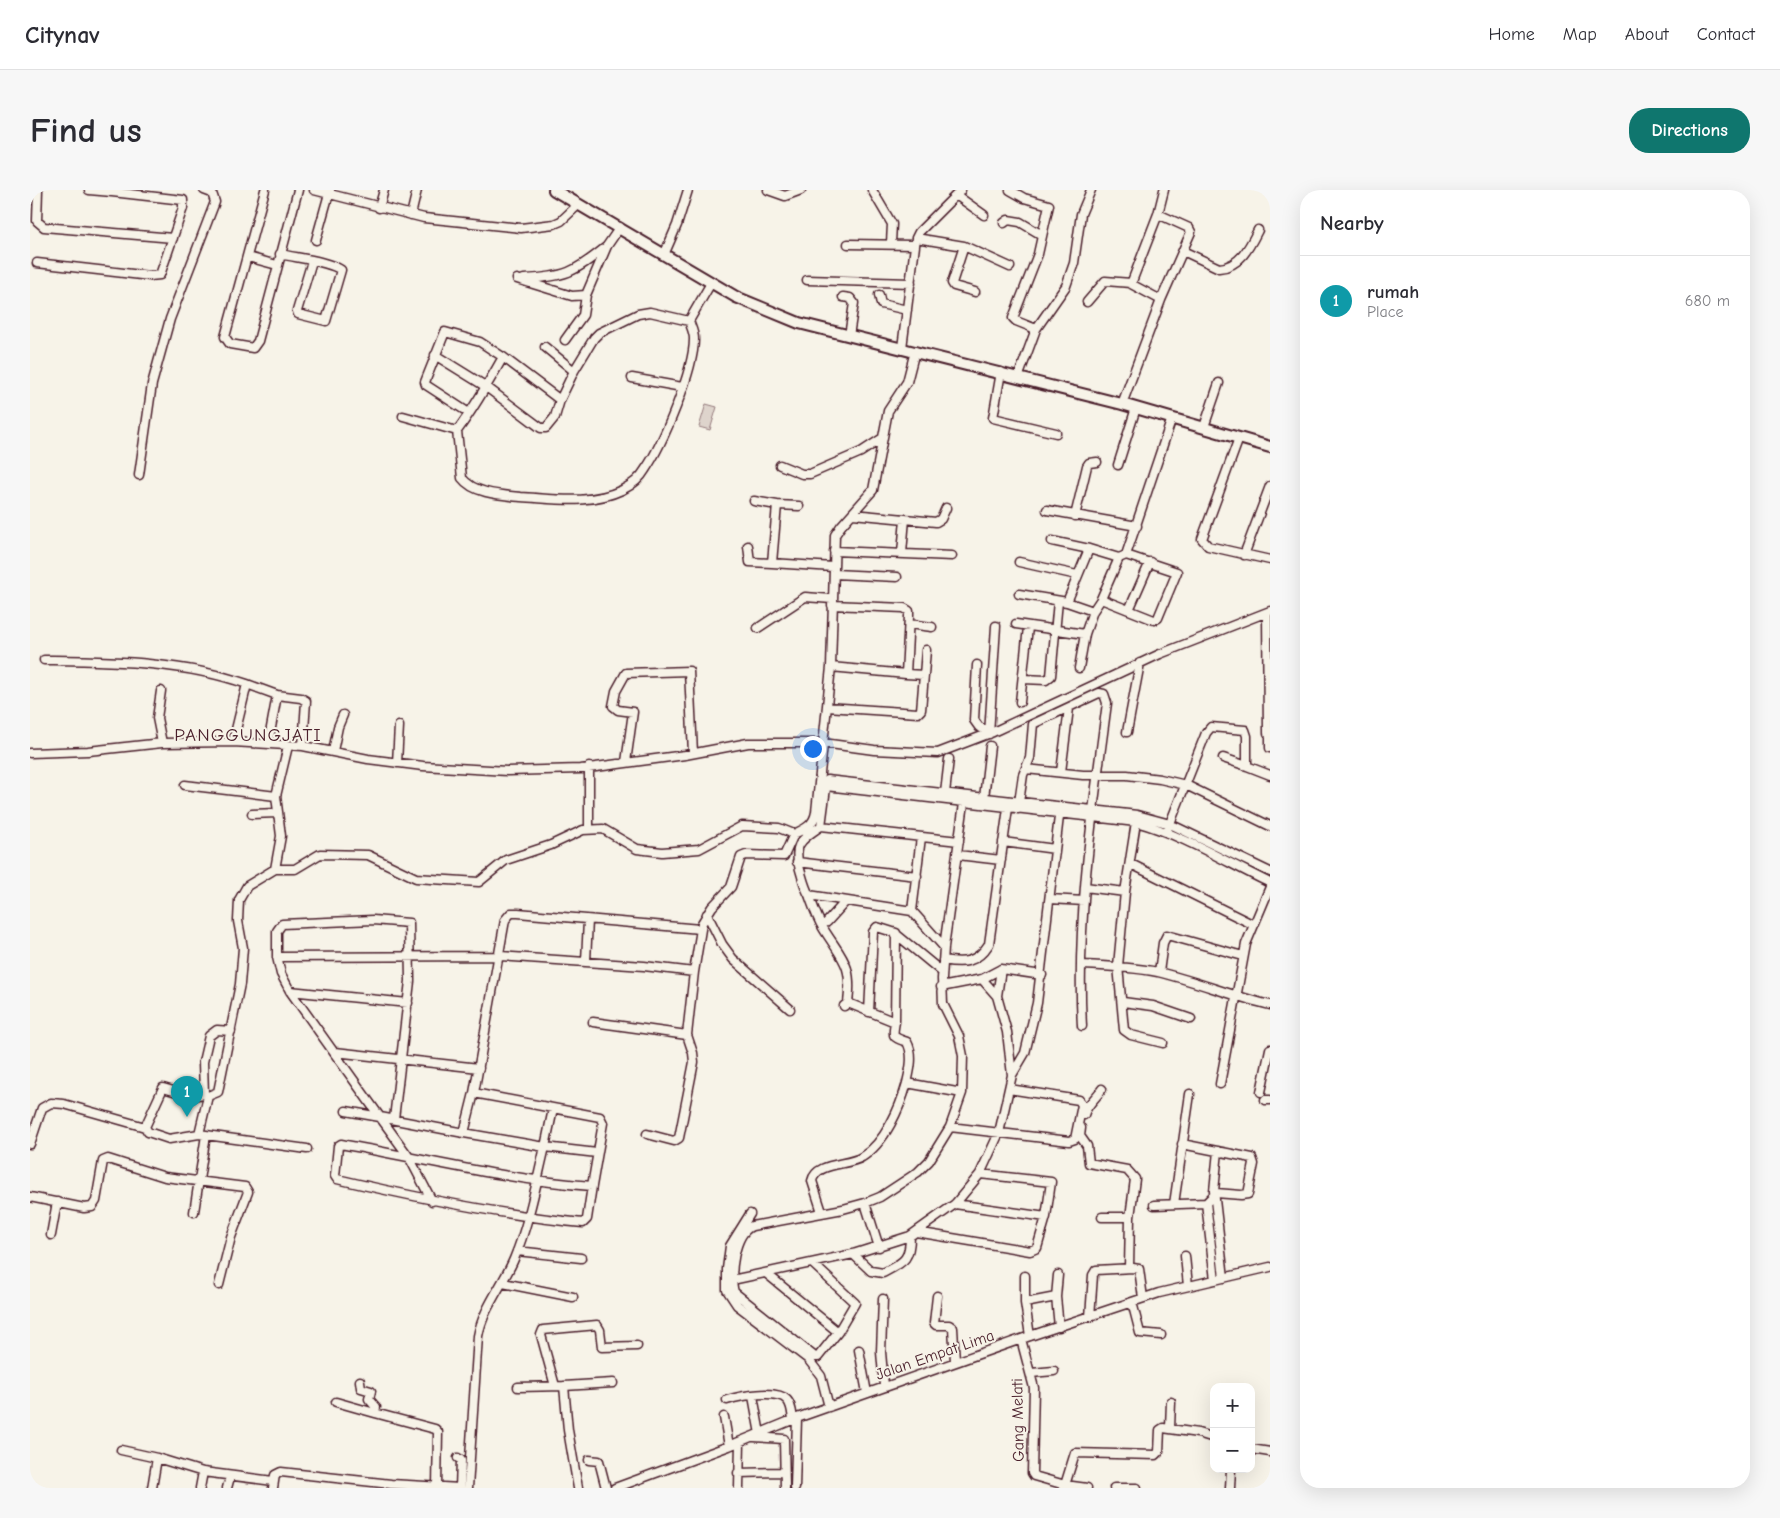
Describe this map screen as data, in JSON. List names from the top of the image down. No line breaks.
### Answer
{"streets":{"street":["Jalan Empat Lima","Gang Melati"]},"crossings":[["Jalan Empat Lima","Gang Melati"]],"districts":["PANGGUNGJATI"],"page":{"header":"Citynav","nav":["Home","Map","About","Contact"],"buttons":"Directions","title":"Find us","heading":"Nearby","list":[{"mark":"1","name":"rumah","note":"Place","value":"680 m"}],"pins":"1","map_buttons":["+","−"]}}
